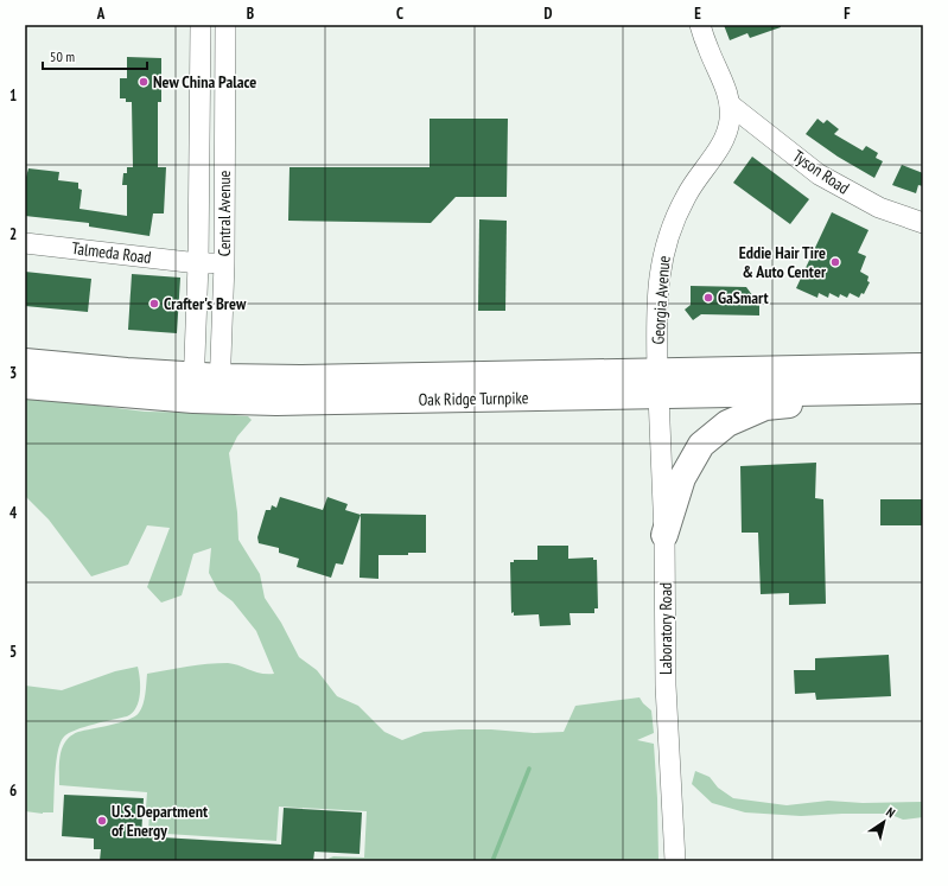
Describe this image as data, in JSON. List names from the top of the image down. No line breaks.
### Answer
{"streets":{"highway":["Oak Ridge Turnpike"],"street":["Tyson Road","Central Avenue","Talmeda Road","Georgia Avenue","Laboratory Road"]},"crossings":[["Tyson Road","Georgia Avenue"],["Central Avenue","Talmeda Road"],["Central Avenue","Oak Ridge Turnpike"],["Georgia Avenue","Oak Ridge Turnpike"],["Georgia Avenue","Laboratory Road"],["Oak Ridge Turnpike","Laboratory Road"]],"places":["New China Palace","Eddie Hair Tire & Auto Center","GaSmart","Crafter's Brew","U.S. Department of Energy"],"scale_bar":"50 m","north":"top right","grid":{"columns":["A","B","C","D","E","F"],"rows":["1","2","3","4","5","6"]}}
